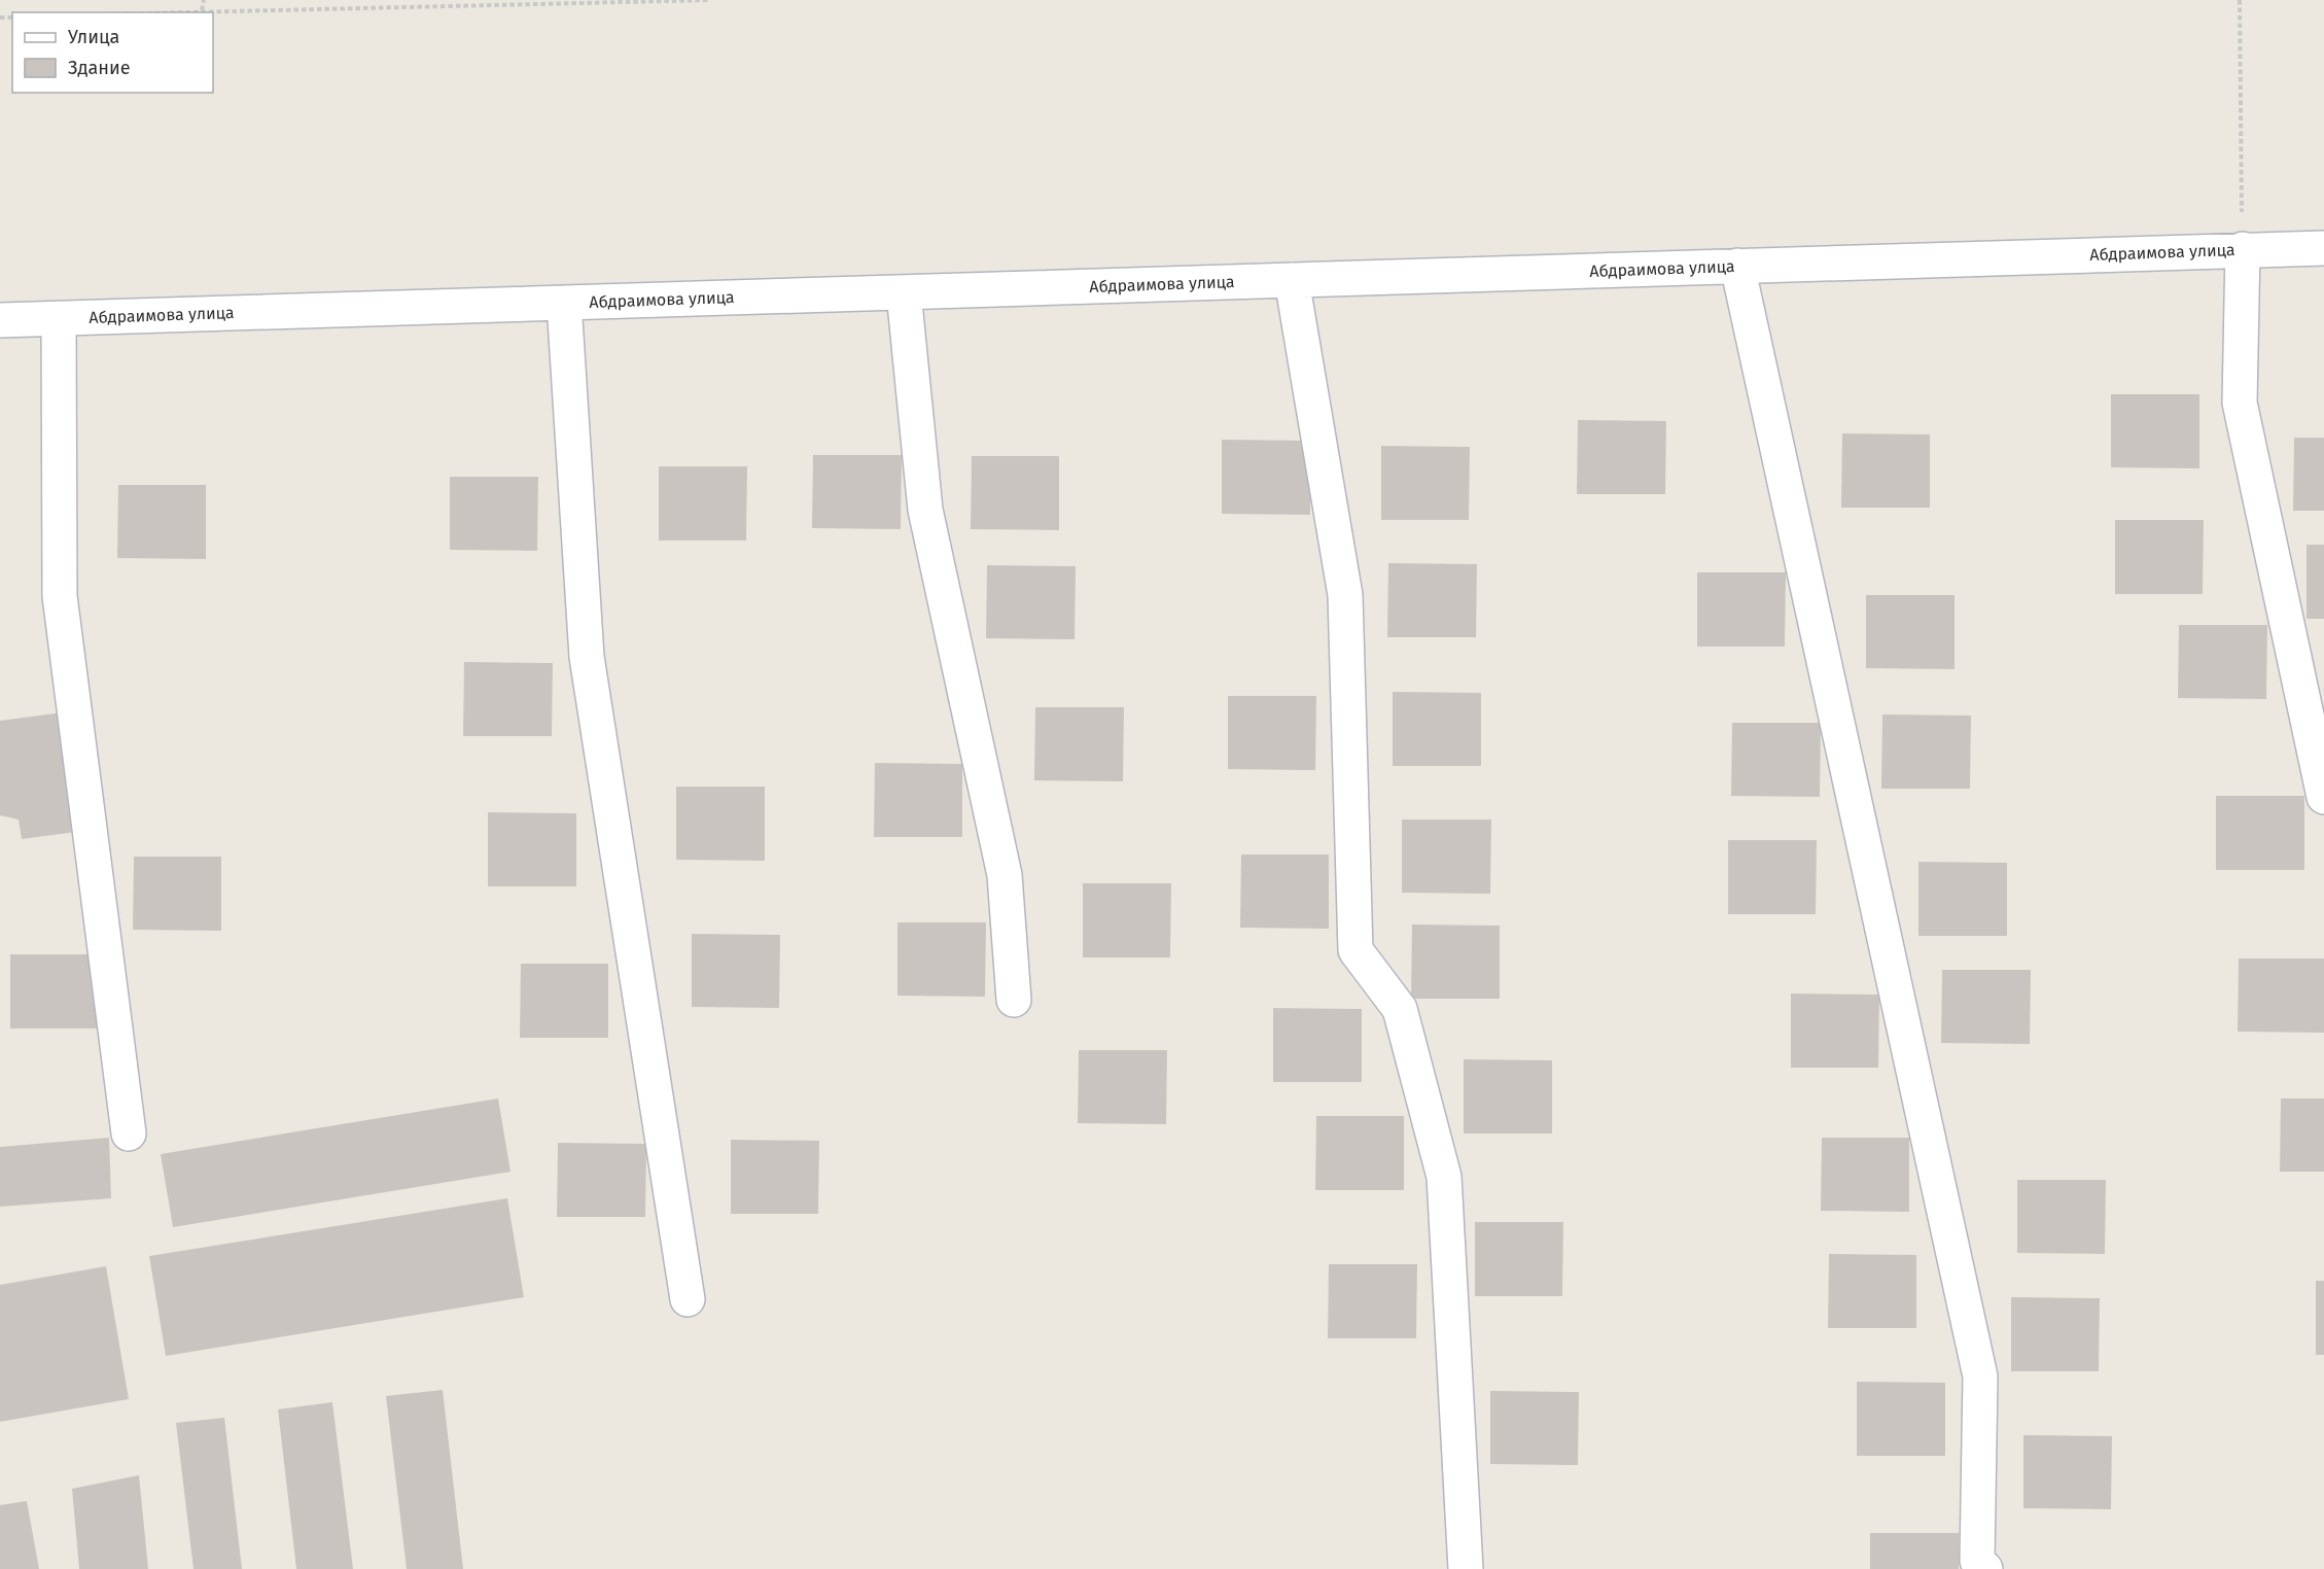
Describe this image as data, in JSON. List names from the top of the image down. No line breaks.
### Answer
{"streets":{"street":["Абдраимова улица"]},"legend":["Улица","Здание"]}
